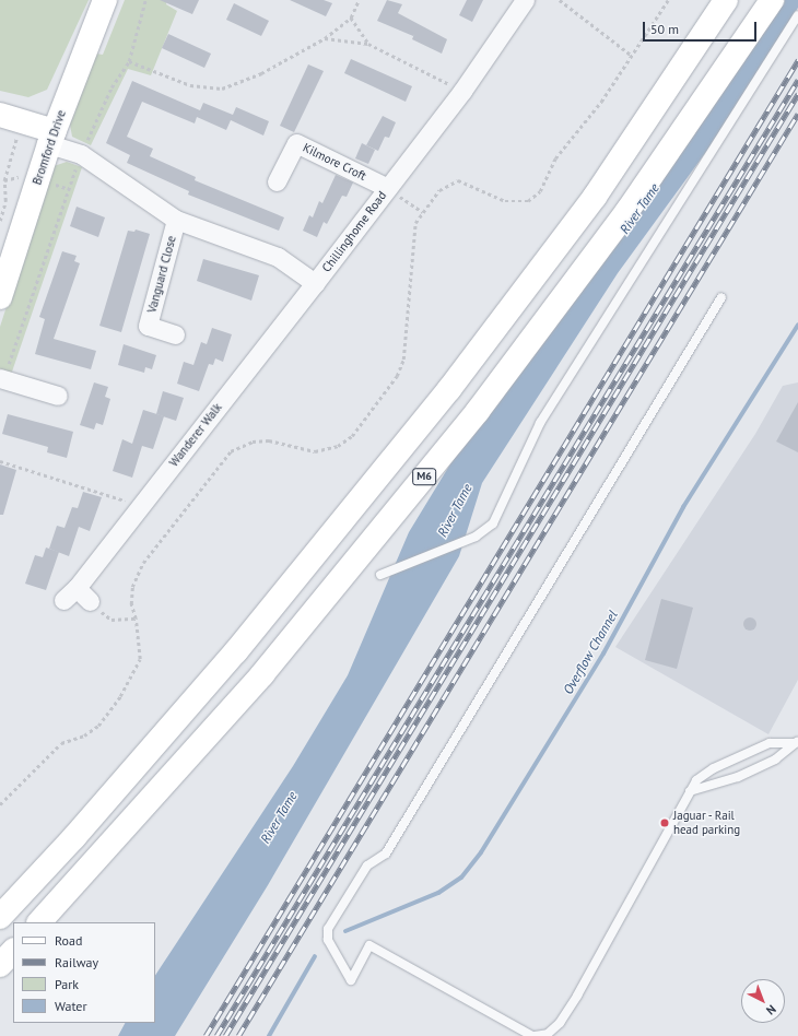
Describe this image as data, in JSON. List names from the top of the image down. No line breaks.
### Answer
{"streets":{"main road":["Bromford Drive","M6"],"street":["Kilmore Croft","Chillinghome Road","Vanguard Close","Wanderer Walk"]},"crossings":[["Bromford Drive","Chillinghome Road"],["Kilmore Croft","Chillinghome Road"],["Chillinghome Road","Vanguard Close"],["Chillinghome Road","Wanderer Walk"]],"water":["River Tame","Overflow Channel"],"places":["Jaguar - Rail head parking"],"legend":["Road","Railway","Park","Water"],"scale_bar":"50 m","north":"bottom right"}
